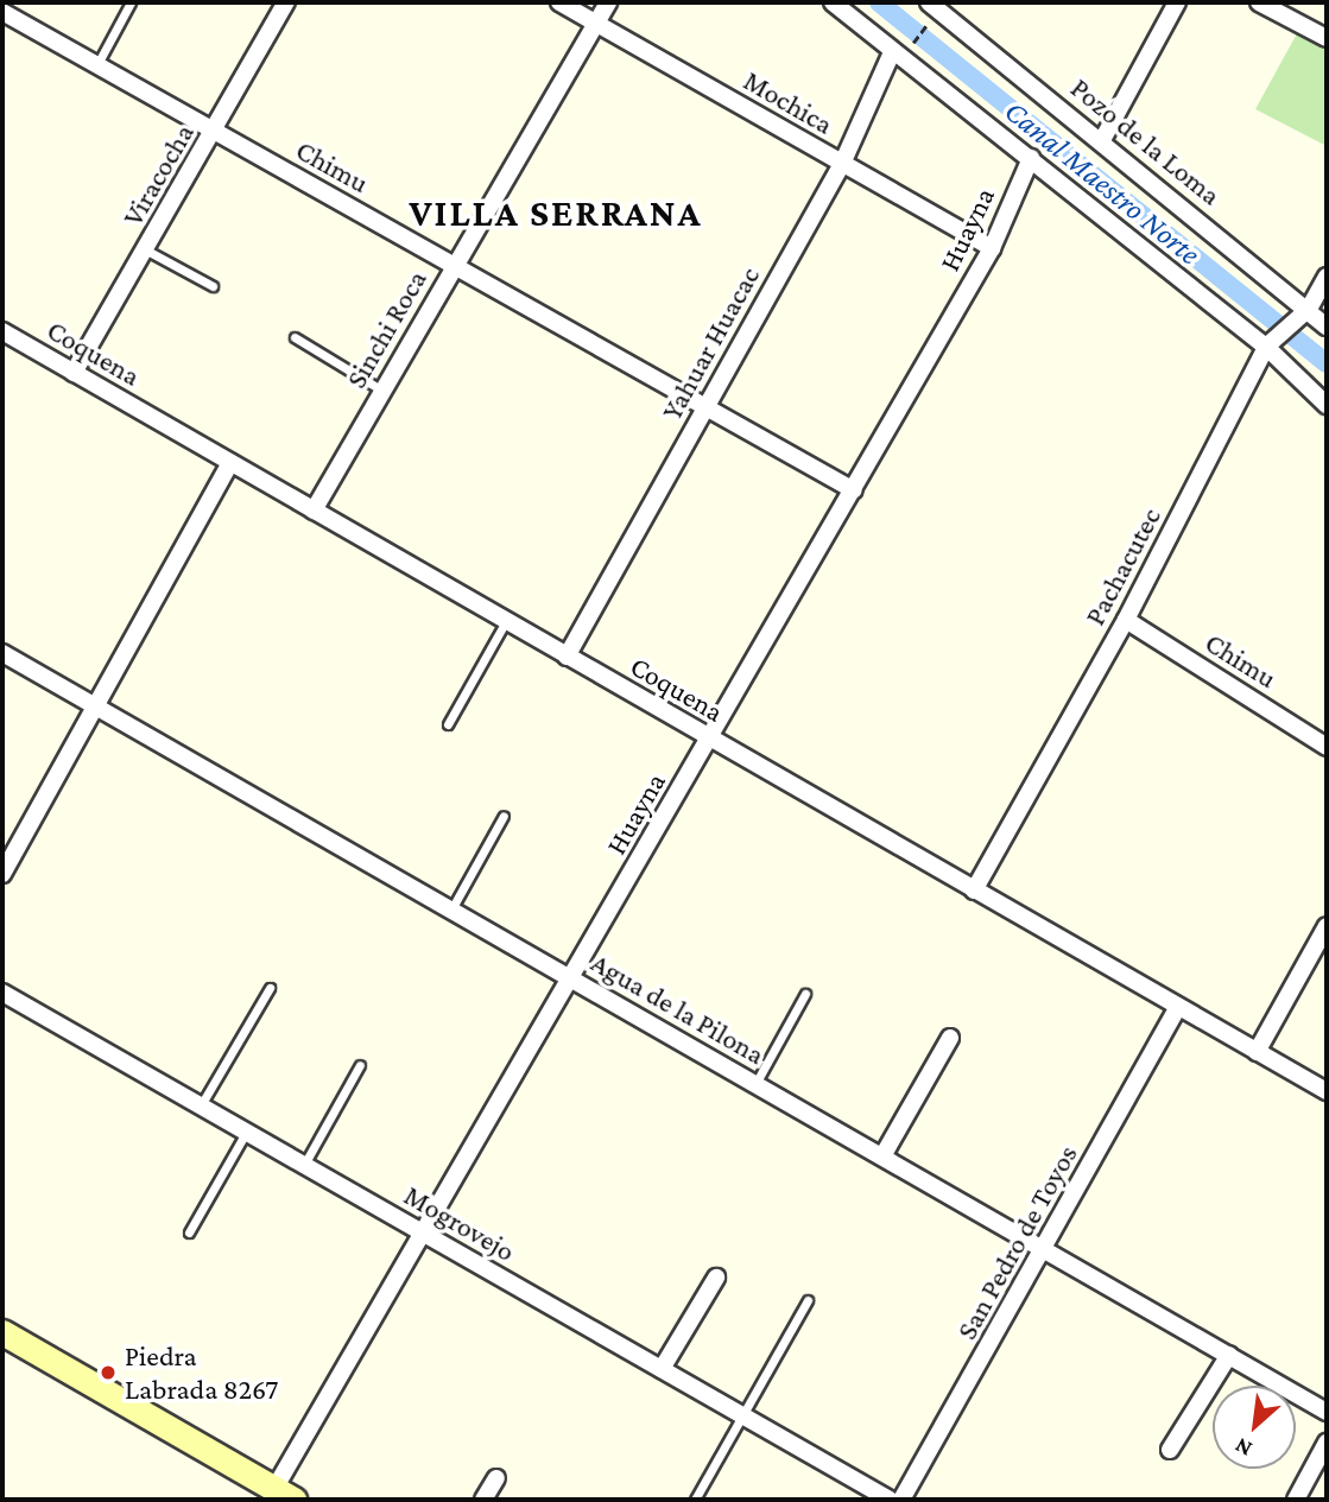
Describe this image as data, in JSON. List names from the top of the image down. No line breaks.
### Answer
{"streets":{"street":["Mochica","Pozo de la Loma","Chimu","Viracocha","Huayna","Sinchi Roca","Yahuar Huacac","Coquena","Pachacutec","Agua de la Pilona","Mogrovejo","San Pedro de Toyos"]},"crossings":[["Mochica","Huayna"],["Mochica","Sinchi Roca"],["Mochica","Yahuar Huacac"],["Pozo de la Loma","Pachacutec"],["Chimu","Viracocha"],["Chimu","Huayna"],["Chimu","Sinchi Roca"],["Chimu","Yahuar Huacac"],["Chimu","Pachacutec"],["Viracocha","Coquena"],["Huayna","Coquena"],["Huayna","Agua de la Pilona"],["Huayna","Mogrovejo"],["Sinchi Roca","Coquena"],["Yahuar Huacac","Coquena"],["Coquena","Pachacutec"],["Coquena","San Pedro de Toyos"],["Agua de la Pilona","San Pedro de Toyos"]],"districts":["VILLA SERRANA"],"water":["Canal Maestro Norte"],"places":["Piedra Labrada 8267"],"north":"bottom left"}
